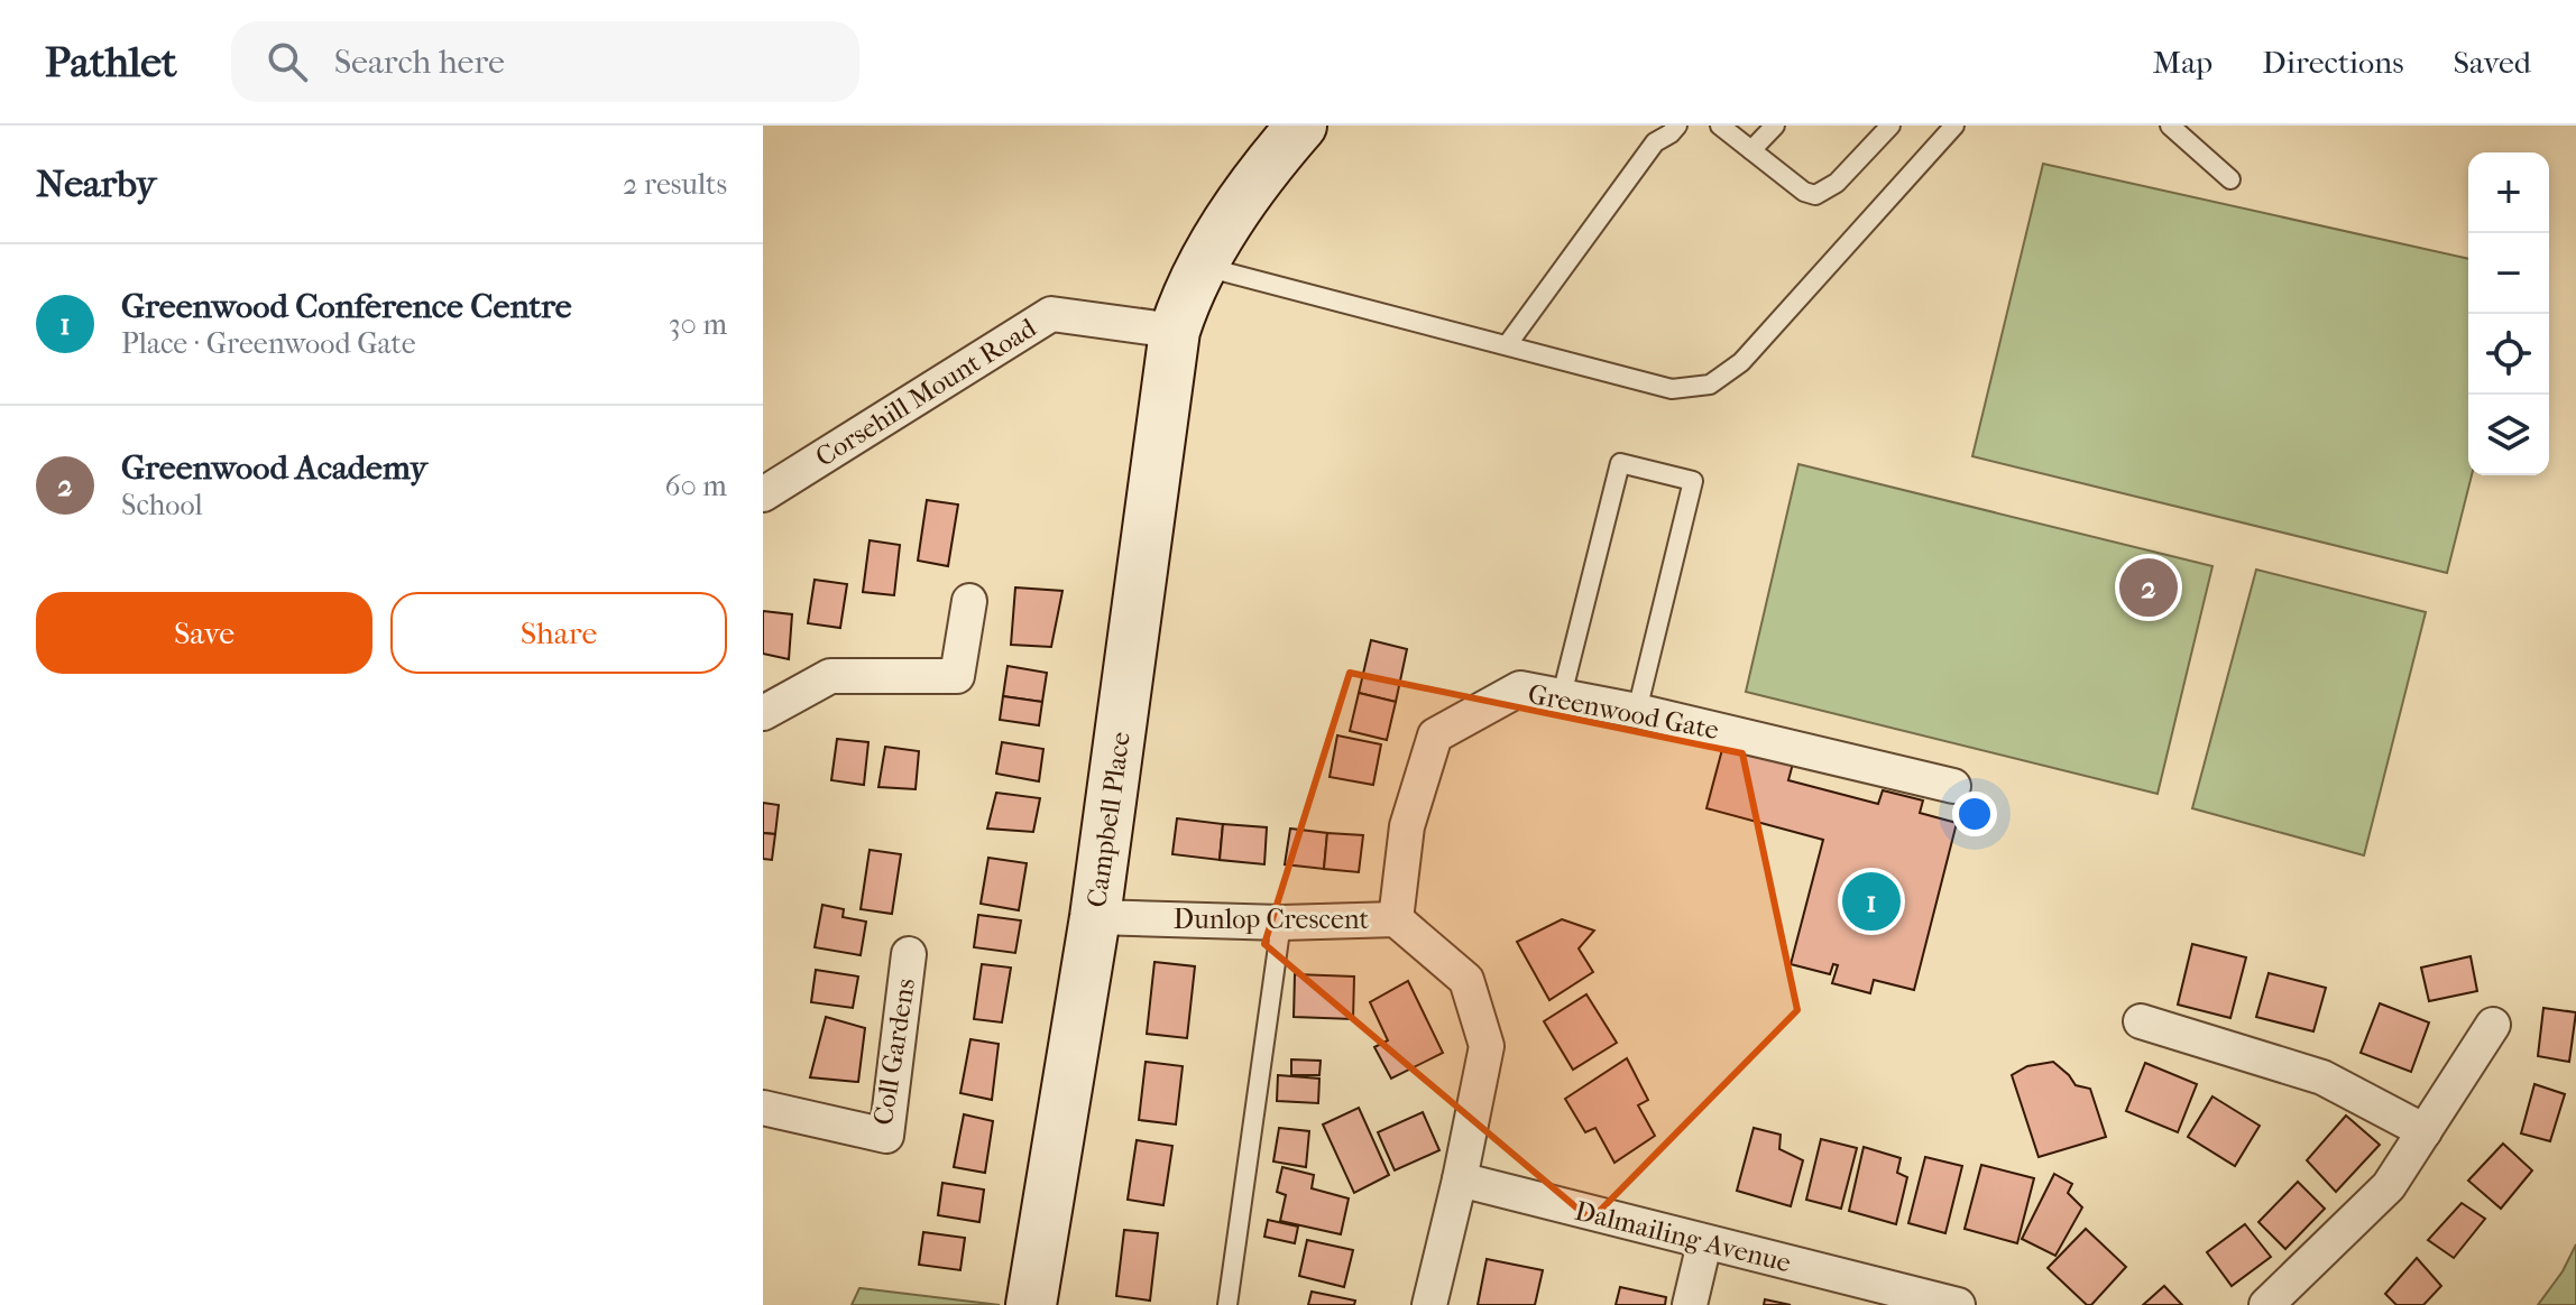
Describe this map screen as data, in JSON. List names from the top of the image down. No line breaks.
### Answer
{"streets":{"main road":["Campbell Place"],"street":["Corsehill Mount Road","Greenwood Gate","Dunlop Crescent","Coll Gardens","Dalmailing Avenue"]},"crossings":[["Corsehill Mount Road","Campbell Place"],["Greenwood Gate","Dunlop Crescent"],["Campbell Place","Dunlop Crescent"],["Dunlop Crescent","Dalmailing Avenue"]],"page":{"header":"Pathlet","search":"Search here","nav":["Map","Directions","Saved"],"heading":["Nearby","2 results"],"map_buttons":["+","−"],"list":[{"mark":"1","name":"Greenwood Conference Centre","note":"Place · Greenwood Gate","value":"30 m"},{"mark":"2","name":"Greenwood Academy","note":"School","value":"60 m"}],"pins":["2","1"],"buttons":["Save","Share"]}}
